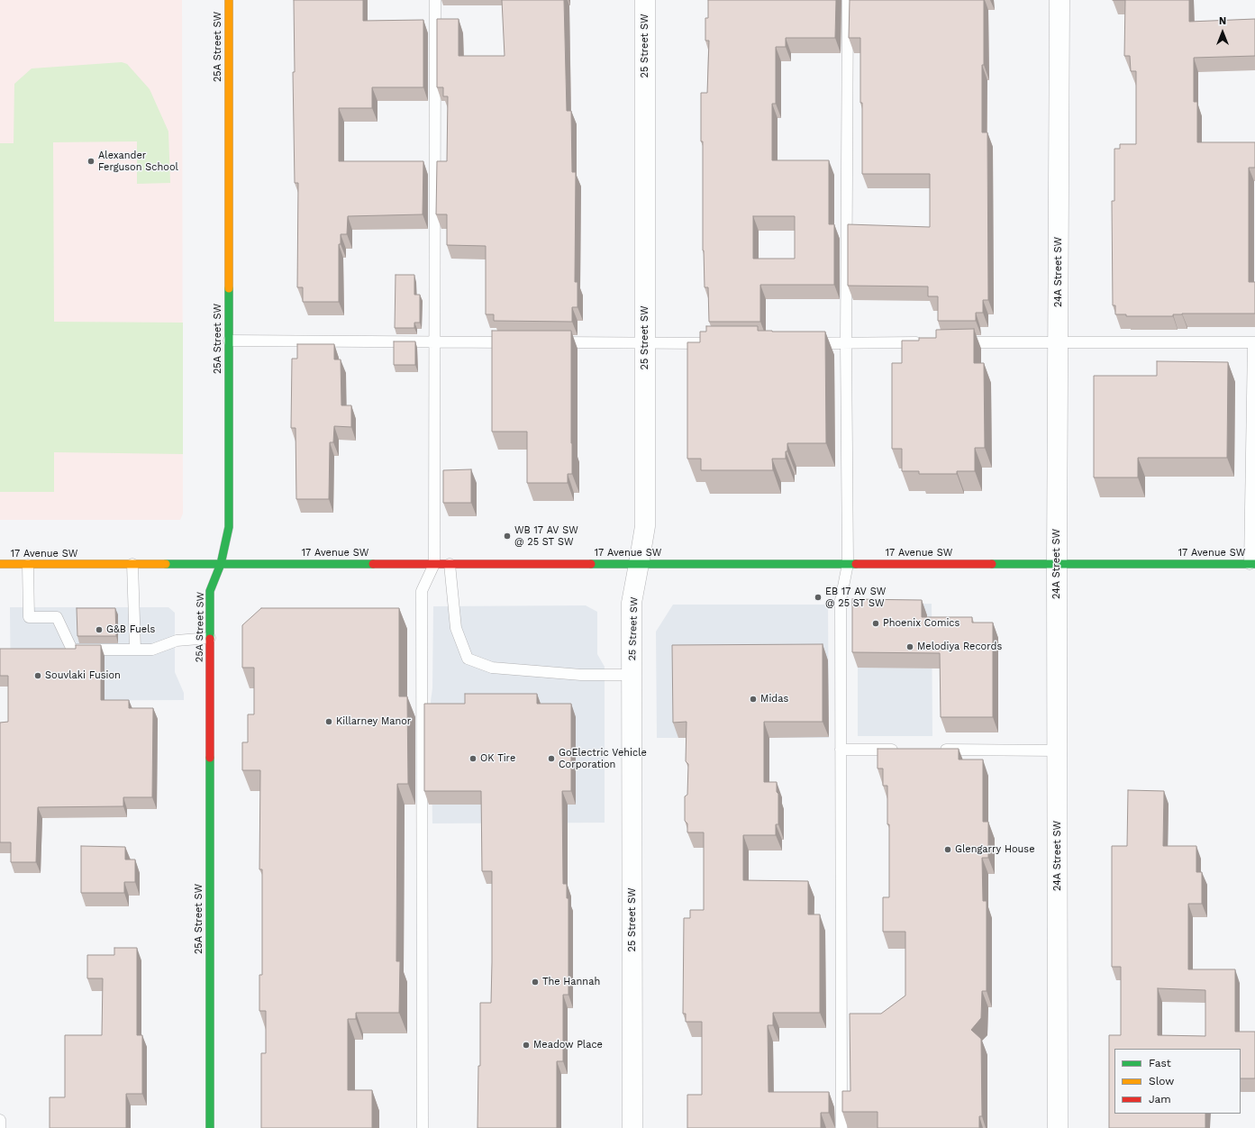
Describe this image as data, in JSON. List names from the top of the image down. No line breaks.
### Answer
{"streets":{"main road":["25A Street SW","17 Avenue SW"],"street":["25 Street SW","24A Street SW"]},"crossings":[["25 Street SW","17 Avenue SW"],["25A Street SW","17 Avenue SW"],["24A Street SW","17 Avenue SW"]],"places":["Alexander Ferguson School","WB 17 AV SW @ 25 ST SW","EB 17 AV SW @ 25 ST SW","Phoenix Comics","G&B Fuels","Melodiya Records","Souvlaki Fusion","Midas","Killarney Manor","OK Tire","GoElectric Vehicle Corporation","Glengarry House","The Hannah","Meadow Place"],"legend":["Fast","Slow","Jam"],"north":"top"}
